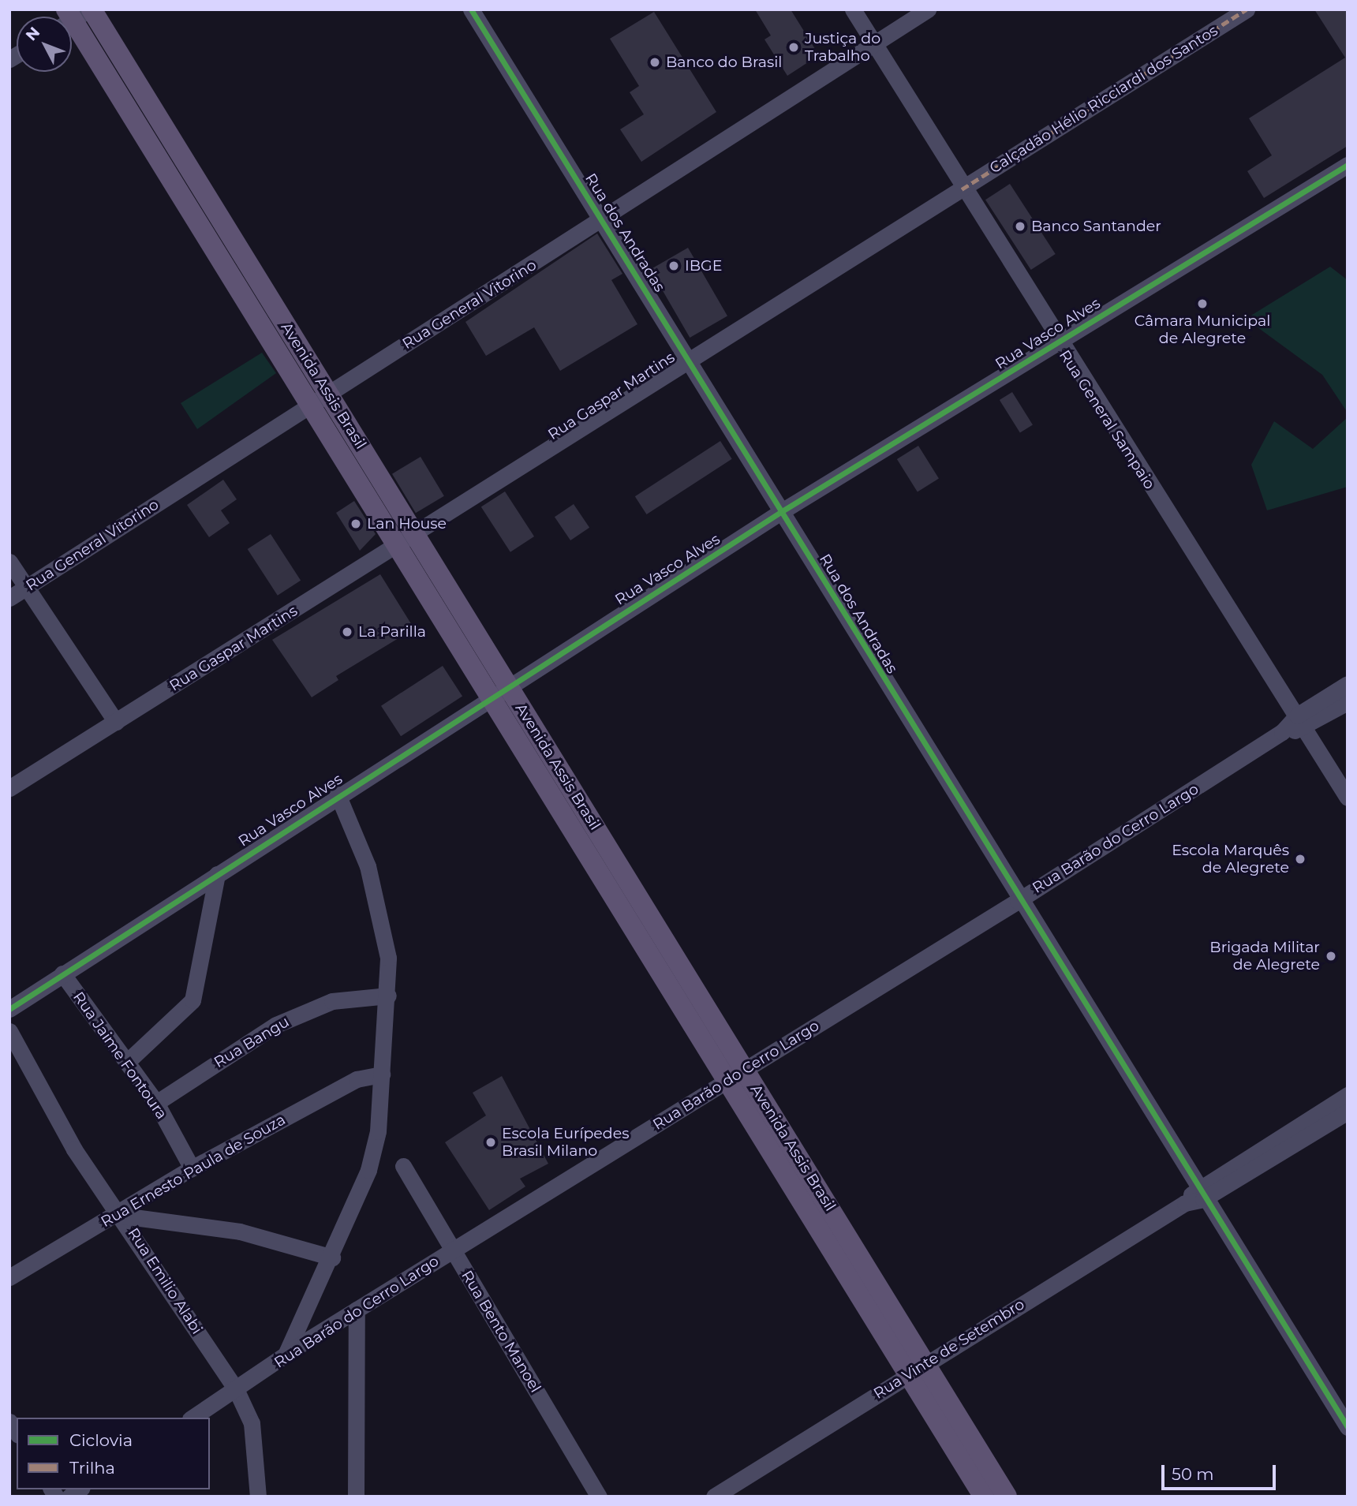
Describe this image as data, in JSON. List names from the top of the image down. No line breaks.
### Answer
{"streets":{"main road":["Avenida Assis Brasil"],"street":["Calçadão Hélio Ricciardi dos Santos","Rua dos Andradas","Rua General Vitorino","Rua Vasco Alves","Rua Gaspar Martins","Rua General Sampaio","Rua Barão do Cerro Largo","Rua Bangu","Rua Jaime Fontoura","Rua Ernesto Paula de Souza","Rua Emilio Alabi","Rua Bento Manoel","Rua Vinte de Setembro"]},"crossings":[["Calçadão Hélio Ricciardi dos Santos","Rua Gaspar Martins"],["Calçadão Hélio Ricciardi dos Santos","Rua General Sampaio"],["Rua dos Andradas","Rua General Vitorino"],["Rua dos Andradas","Rua Vasco Alves"],["Rua dos Andradas","Rua Gaspar Martins"],["Rua dos Andradas","Rua Barão do Cerro Largo"],["Rua dos Andradas","Rua Vinte de Setembro"],["Rua General Vitorino","Avenida Assis Brasil"],["Rua General Vitorino","Rua General Sampaio"],["Rua Vasco Alves","Avenida Assis Brasil"],["Rua Vasco Alves","Rua General Sampaio"],["Rua Vasco Alves","Rua Jaime Fontoura"],["Avenida Assis Brasil","Rua Gaspar Martins"],["Avenida Assis Brasil","Rua Barão do Cerro Largo"],["Avenida Assis Brasil","Rua Vinte de Setembro"],["Rua Gaspar Martins","Rua General Sampaio"],["Rua General Sampaio","Rua Barão do Cerro Largo"],["Rua Barão do Cerro Largo","Rua Emilio Alabi"],["Rua Barão do Cerro Largo","Rua Bento Manoel"],["Rua Bangu","Rua Jaime Fontoura"],["Rua Jaime Fontoura","Rua Ernesto Paula de Souza"],["Rua Ernesto Paula de Souza","Rua Emilio Alabi"]],"places":["Justiça do Trabalho","Banco do Brasil","Banco Santander","IBGE","Câmara Municipal de Alegrete","Lan House","La Parilla","Escola Marquês de Alegrete","Brigada Militar de Alegrete","Escola Eurípedes Brasil Milano"],"legend":["Ciclovia","Trilha"],"scale_bar":"50 m","north":"top left"}
